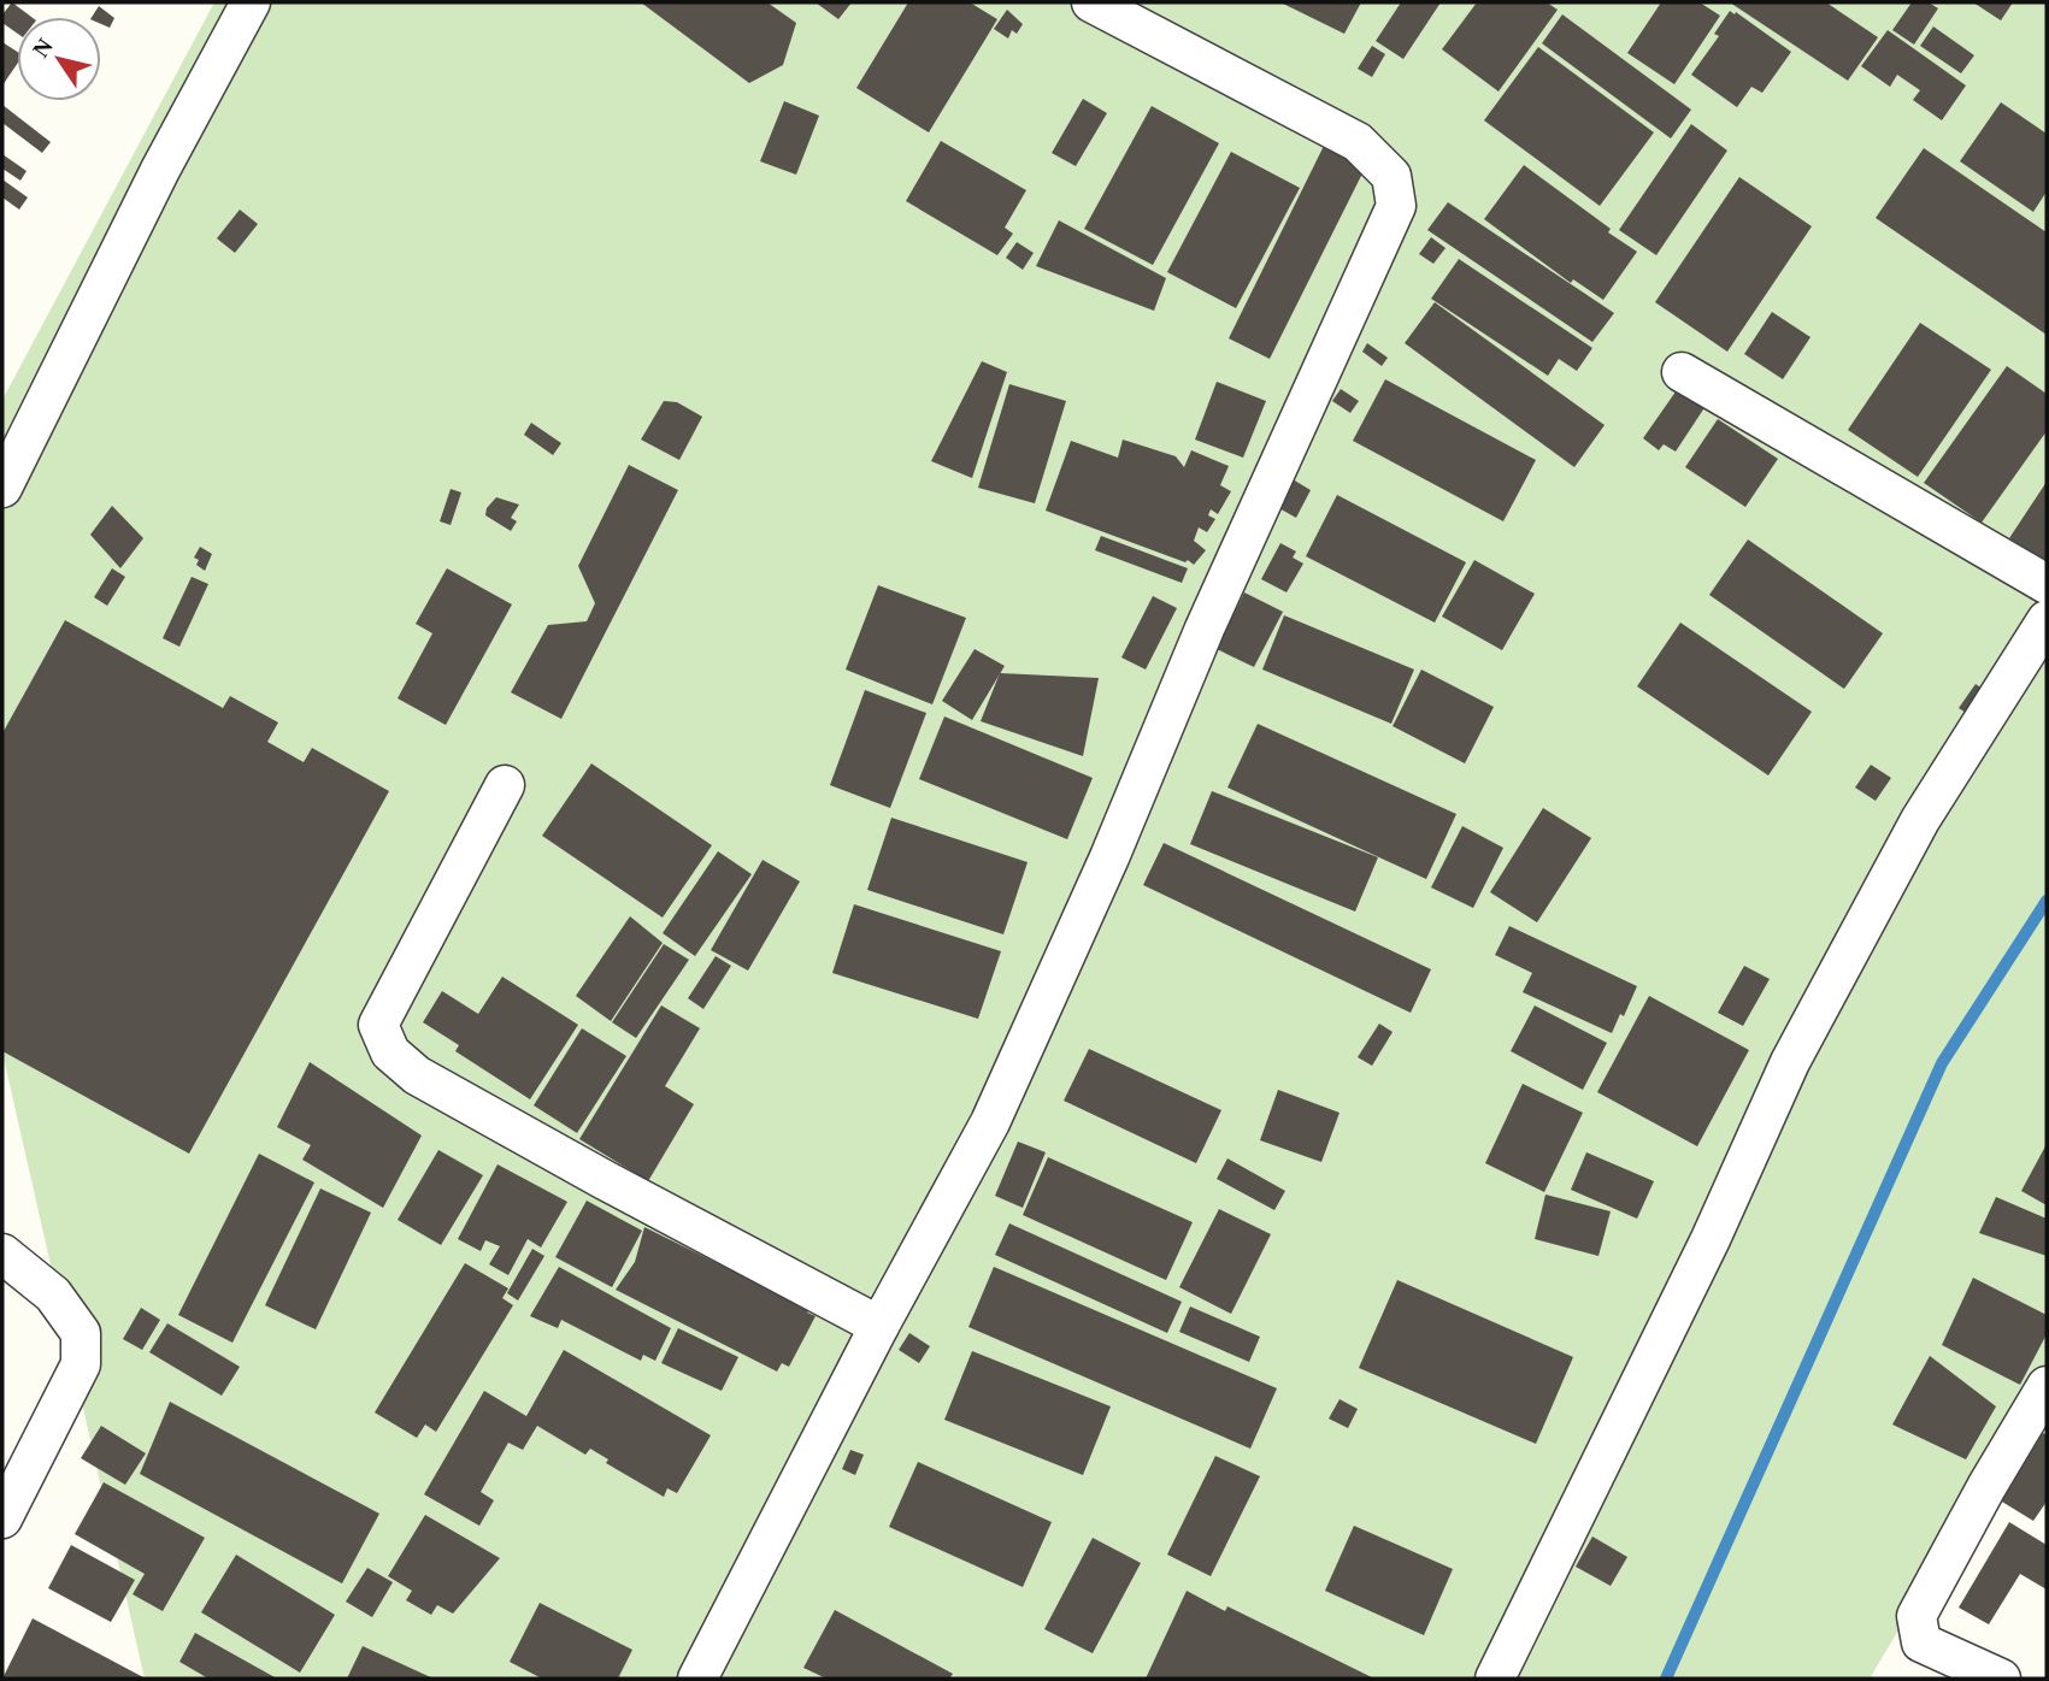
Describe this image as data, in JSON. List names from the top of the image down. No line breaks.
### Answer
{"north":"top left"}
